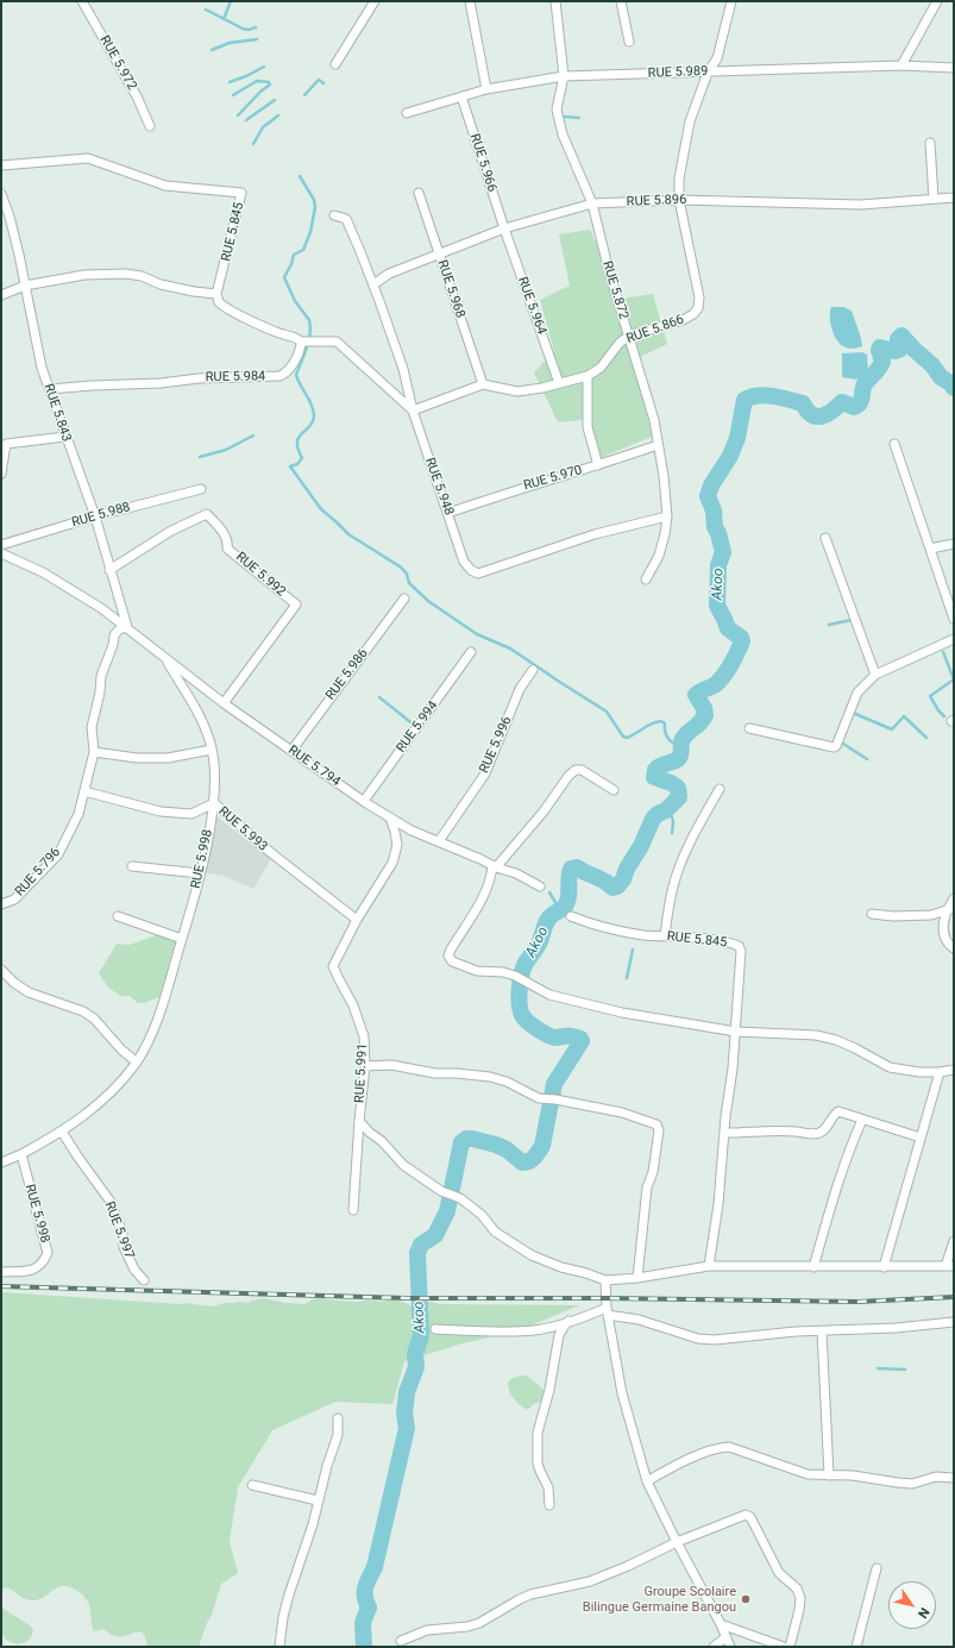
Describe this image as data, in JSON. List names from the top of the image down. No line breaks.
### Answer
{"streets":{"street":["RUE 5.972","RUE 5.989","RUE 5.966","RUE 5.896","RUE 5.845","RUE 5.968","RUE 5.872","RUE 5.964","RUE 5.866","RUE 5.984","RUE 5.843","RUE 5.970","RUE 5.948","RUE 5.988","RUE 5.992","RUE 5.986","RUE 5.994","RUE 5.996","RUE 5.794","RUE 5.993","RUE 5.998","RUE 5.796","RUE 5.991","RUE 5.997"]},"crossings":[["RUE 5.989","RUE 5.966"],["RUE 5.989","RUE 5.872"],["RUE 5.989","RUE 5.866"],["RUE 5.966","RUE 5.896"],["RUE 5.966","RUE 5.964"],["RUE 5.896","RUE 5.968"],["RUE 5.896","RUE 5.872"],["RUE 5.896","RUE 5.964"],["RUE 5.896","RUE 5.866"],["RUE 5.896","RUE 5.948"],["RUE 5.968","RUE 5.866"],["RUE 5.872","RUE 5.866"],["RUE 5.872","RUE 5.970"],["RUE 5.872","RUE 5.948"],["RUE 5.964","RUE 5.866"],["RUE 5.984","RUE 5.843"],["RUE 5.843","RUE 5.988"],["RUE 5.843","RUE 5.992"],["RUE 5.843","RUE 5.794"],["RUE 5.843","RUE 5.796"],["RUE 5.970","RUE 5.948"],["RUE 5.992","RUE 5.794"],["RUE 5.986","RUE 5.794"],["RUE 5.994","RUE 5.794"],["RUE 5.996","RUE 5.794"],["RUE 5.794","RUE 5.998"],["RUE 5.794","RUE 5.796"],["RUE 5.794","RUE 5.991"],["RUE 5.993","RUE 5.998"],["RUE 5.993","RUE 5.796"],["RUE 5.993","RUE 5.991"],["RUE 5.998","RUE 5.997"]],"water":["Akoo"],"places":["Groupe Scolaire Bilingue Germaine Bangou"],"north":"bottom right"}
